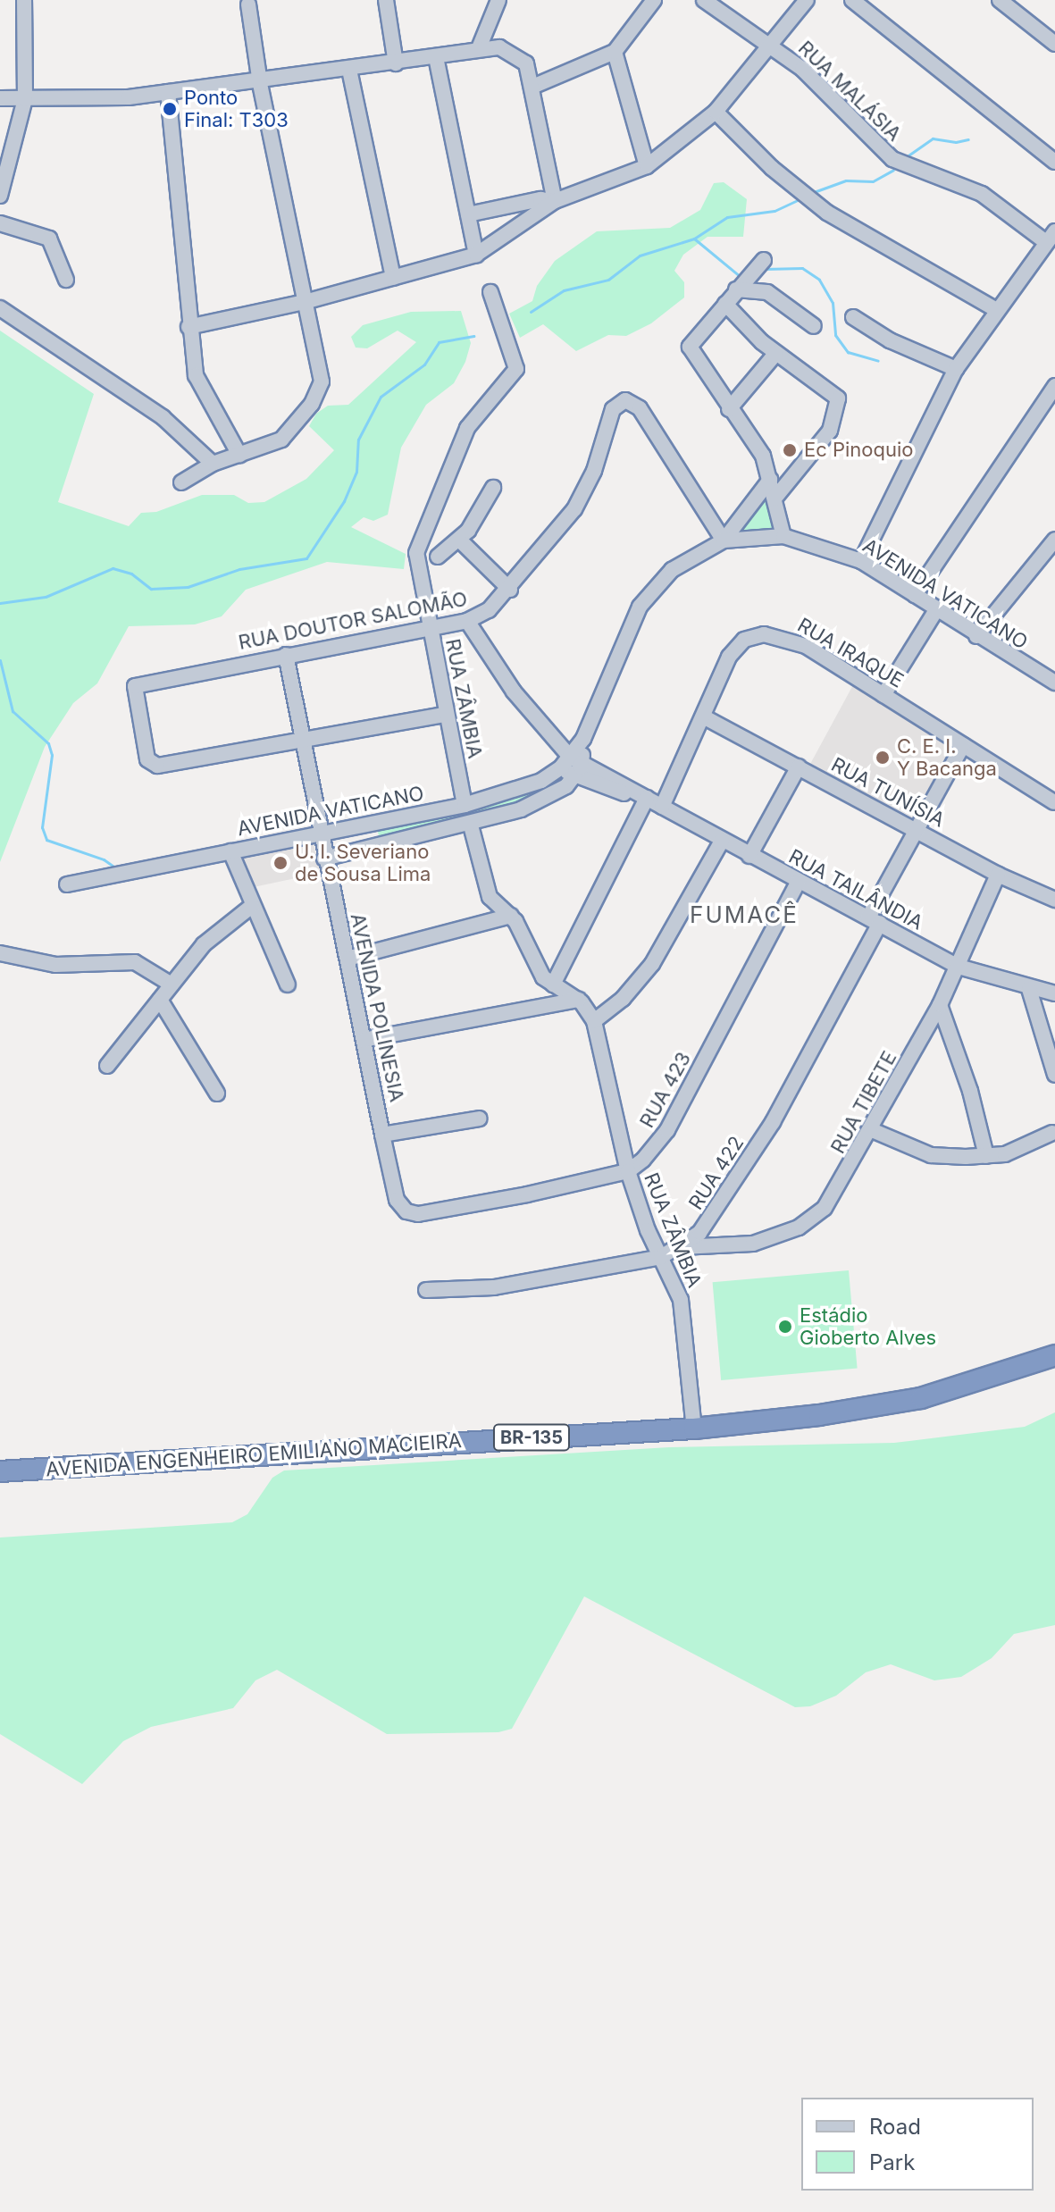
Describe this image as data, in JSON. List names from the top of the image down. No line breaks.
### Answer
{"streets":{"highway":["BR-135","AVENIDA ENGENHEIRO EMILIANO MACIEIRA"],"street":["RUA MALÁSIA","AVENIDA VATICANO","RUA DOUTOR SALOMÃO","RUA IRAQUE","RUA ZÂMBIA","RUA TUNÍSIA","RUA TAILÂNDIA","AVENIDA POLINESIA","RUA 423","RUA TIBETE","RUA 422"]},"crossings":[["AVENIDA VATICANO","RUA DOUTOR SALOMÃO"],["AVENIDA VATICANO","RUA ZÂMBIA"],["AVENIDA VATICANO","RUA TAILÂNDIA"],["AVENIDA VATICANO","AVENIDA POLINESIA"],["RUA DOUTOR SALOMÃO","RUA ZÂMBIA"],["RUA DOUTOR SALOMÃO","AVENIDA POLINESIA"],["RUA IRAQUE","RUA TUNÍSIA"],["RUA IRAQUE","RUA TAILÂNDIA"],["RUA IRAQUE","RUA 422"],["RUA ZÂMBIA","RUA 423"],["RUA ZÂMBIA","RUA 422"],["RUA ZÂMBIA","AVENIDA ENGENHEIRO EMILIANO MACIEIRA"],["RUA TUNÍSIA","RUA TIBETE"],["RUA TUNÍSIA","RUA 422"],["RUA TAILÂNDIA","RUA 423"],["RUA TAILÂNDIA","RUA TIBETE"],["RUA TAILÂNDIA","RUA 422"],["AVENIDA POLINESIA","RUA 423"],["RUA TIBETE","RUA 422"]],"districts":["FUMACÊ"],"places":["Ponto Final: T303","Ec Pinoquio","C. E. I. Y Bacanga","U. I. Severiano de Sousa Lima","Estádio Gioberto Alves"],"legend":["Road","Park"]}
